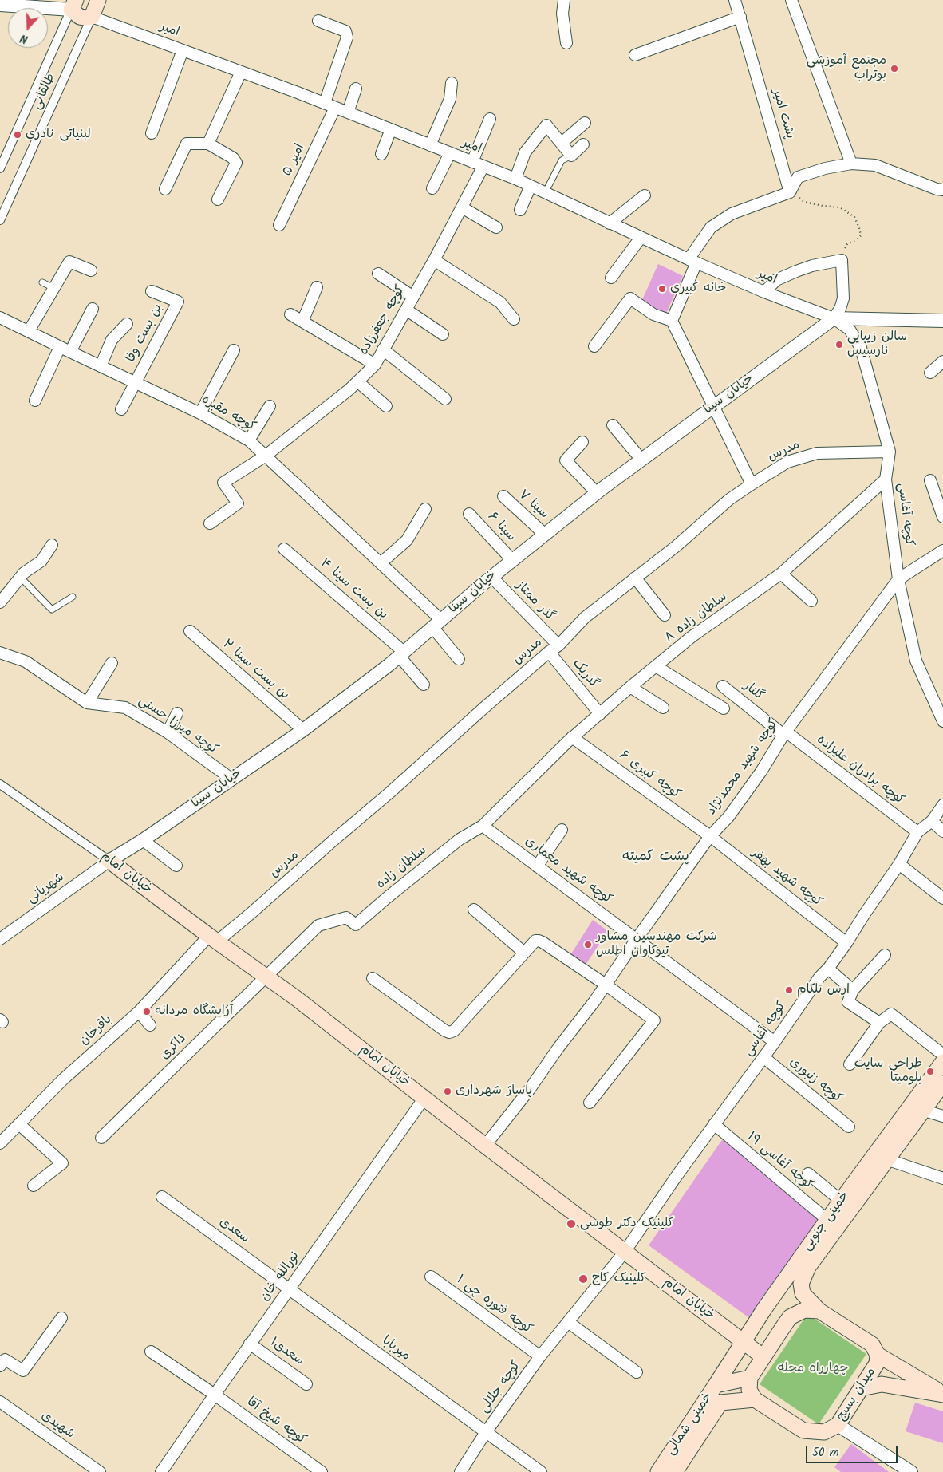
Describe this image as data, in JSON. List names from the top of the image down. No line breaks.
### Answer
{"streets":{"main road":["خیابان امام","خمینی جنوبی","میدان بسیج","خمینی شمالی"],"street":["امیر","طالقانی","پشت امیر","امیر ۵","کوچه جعفرزاده","بن بست وفا","خیابان سینا","کوچه مقبره","مدرس","سینا ۷","کوچه آغاسی","سینا ۶","بن بست سینا ۴","گذر ممتاز","سلطان زاده ۸","بن بست سینا ۲","گذریک","گلنار","کوچه میرزا حسنی","کوچه شهید محمدنژاد","کوچه برادران علیزاده","کوچه کبیری ۶","سلطان زاده","کوچه شهید معماری","کوچه شهید بهفر","شهربانی","باقرخان","ذاکری","کوچه زنبوری","کوچه آغاسی ۱۹","سعدی","نورالله خان","کوچه فتوره چی ۱","میربابا","سعدی۱","کوچه جلالی","کوچه شیخ آقا","شهیدی"]},"crossings":[["امیر","طالقانی"],["امیر","امیر ۵"],["امیر","کوچه جعفرزاده"],["امیر","خیابان سینا"],["امیر","کوچه آغاسی"],["کوچه جعفرزاده","کوچه مقبره"],["بن بست وفا","کوچه مقبره"],["خیابان سینا","کوچه مقبره"],["خیابان سینا","سینا ۷"],["خیابان سینا","کوچه آغاسی"],["خیابان سینا","سینا ۶"],["خیابان سینا","بن بست سینا ۴"],["خیابان سینا","گذر ممتاز"],["خیابان سینا","بن بست سینا ۲"],["خیابان سینا","کوچه میرزا حسنی"],["خیابان سینا","خیابان امام"],["خیابان سینا","شهربانی"],["مدرس","کوچه آغاسی"],["مدرس","گذر ممتاز"],["مدرس","گذریک"],["مدرس","خیابان امام"],["مدرس","باقرخان"],["کوچه آغاسی","سلطان زاده ۸"],["کوچه آغاسی","کوچه شهید محمدنژاد"],["کوچه آغاسی","کوچه برادران علیزاده"],["کوچه آغاسی","کوچه شهید معماری"],["کوچه آغاسی","خیابان امام"],["کوچه آغاسی","کوچه شهید بهفر"],["کوچه آغاسی","کوچه زنبوری"],["کوچه آغاسی","کوچه آغاسی ۱۹"],["کوچه آغاسی","کوچه جلالی"],["سلطان زاده ۸","گذریک"],["سلطان زاده ۸","کوچه کبیری ۶"],["سلطان زاده ۸","سلطان زاده"],["گلنار","کوچه شهید محمدنژاد"],["گلنار","کوچه برادران علیزاده"],["کوچه شهید محمدنژاد","کوچه برادران علیزاده"],["کوچه شهید محمدنژاد","کوچه کبیری ۶"],["کوچه شهید محمدنژاد","کوچه شهید معماری"],["کوچه شهید محمدنژاد","خیابان امام"],["کوچه شهید محمدنژاد","کوچه شهید بهفر"],["کوچه کبیری ۶","کوچه شهید بهفر"],["سلطان زاده","کوچه شهید معماری"],["سلطان زاده","ذاکری"],["خیابان امام","شهربانی"],["خیابان امام","باقرخان"],["خیابان امام","ذاکری"],["خیابان امام","خمینی جنوبی"],["خیابان امام","نورالله خان"],["خیابان امام","کوچه جلالی"],["خیابان امام","میدان بسیج"],["خیابان امام","خمینی شمالی"],["کوچه آغاسی ۱۹","خمینی جنوبی"],["خمینی جنوبی","میدان بسیج"],["خمینی جنوبی","خمینی شمالی"],["سعدی","نورالله خان"],["سعدی","میربابا"],["نورالله خان","میربابا"],["نورالله خان","سعدی۱"],["نورالله خان","کوچه شیخ آقا"],["کوچه فتوره چی ۱","کوچه جلالی"],["میربابا","کوچه جلالی"],["میدان بسیج","خمینی شمالی"]],"districts":["پشت کمیته"],"parks":["چهارراه محله"],"places":["مجتمع آموزشی بوتراب","لبنیاتی نادری","خانه کبیری","سالن زیبایی نارسیس","شرکت مهندسین مشاور تیوکاوان اطلس","ارس تلکام","آرایشگاه مردانه","طراحی سایت بلومیتا","پاساژ شهرداری","کلینیک دکتر طوسی","کلینیک کاج"],"scale_bar":"50 m","north":"bottom"}
